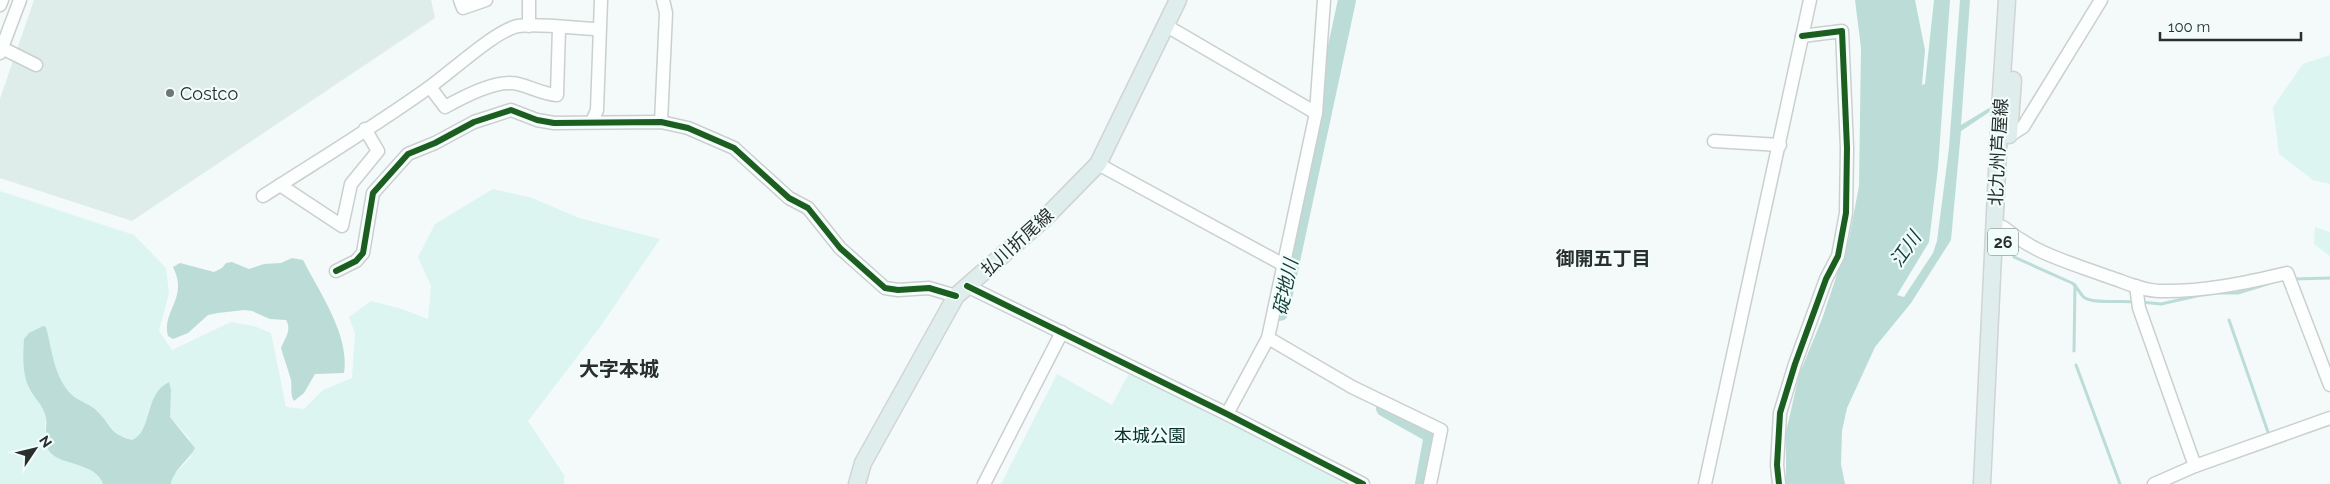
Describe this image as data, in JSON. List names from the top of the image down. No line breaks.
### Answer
{"streets":{"main road":["北九州芦屋線","払川折尾線","26"]},"districts":["御開五丁目","大字本城"],"water":["江川","碇地川"],"parks":["本城公園"],"places":["Costco"],"scale_bar":"100 m","north":"top right"}
